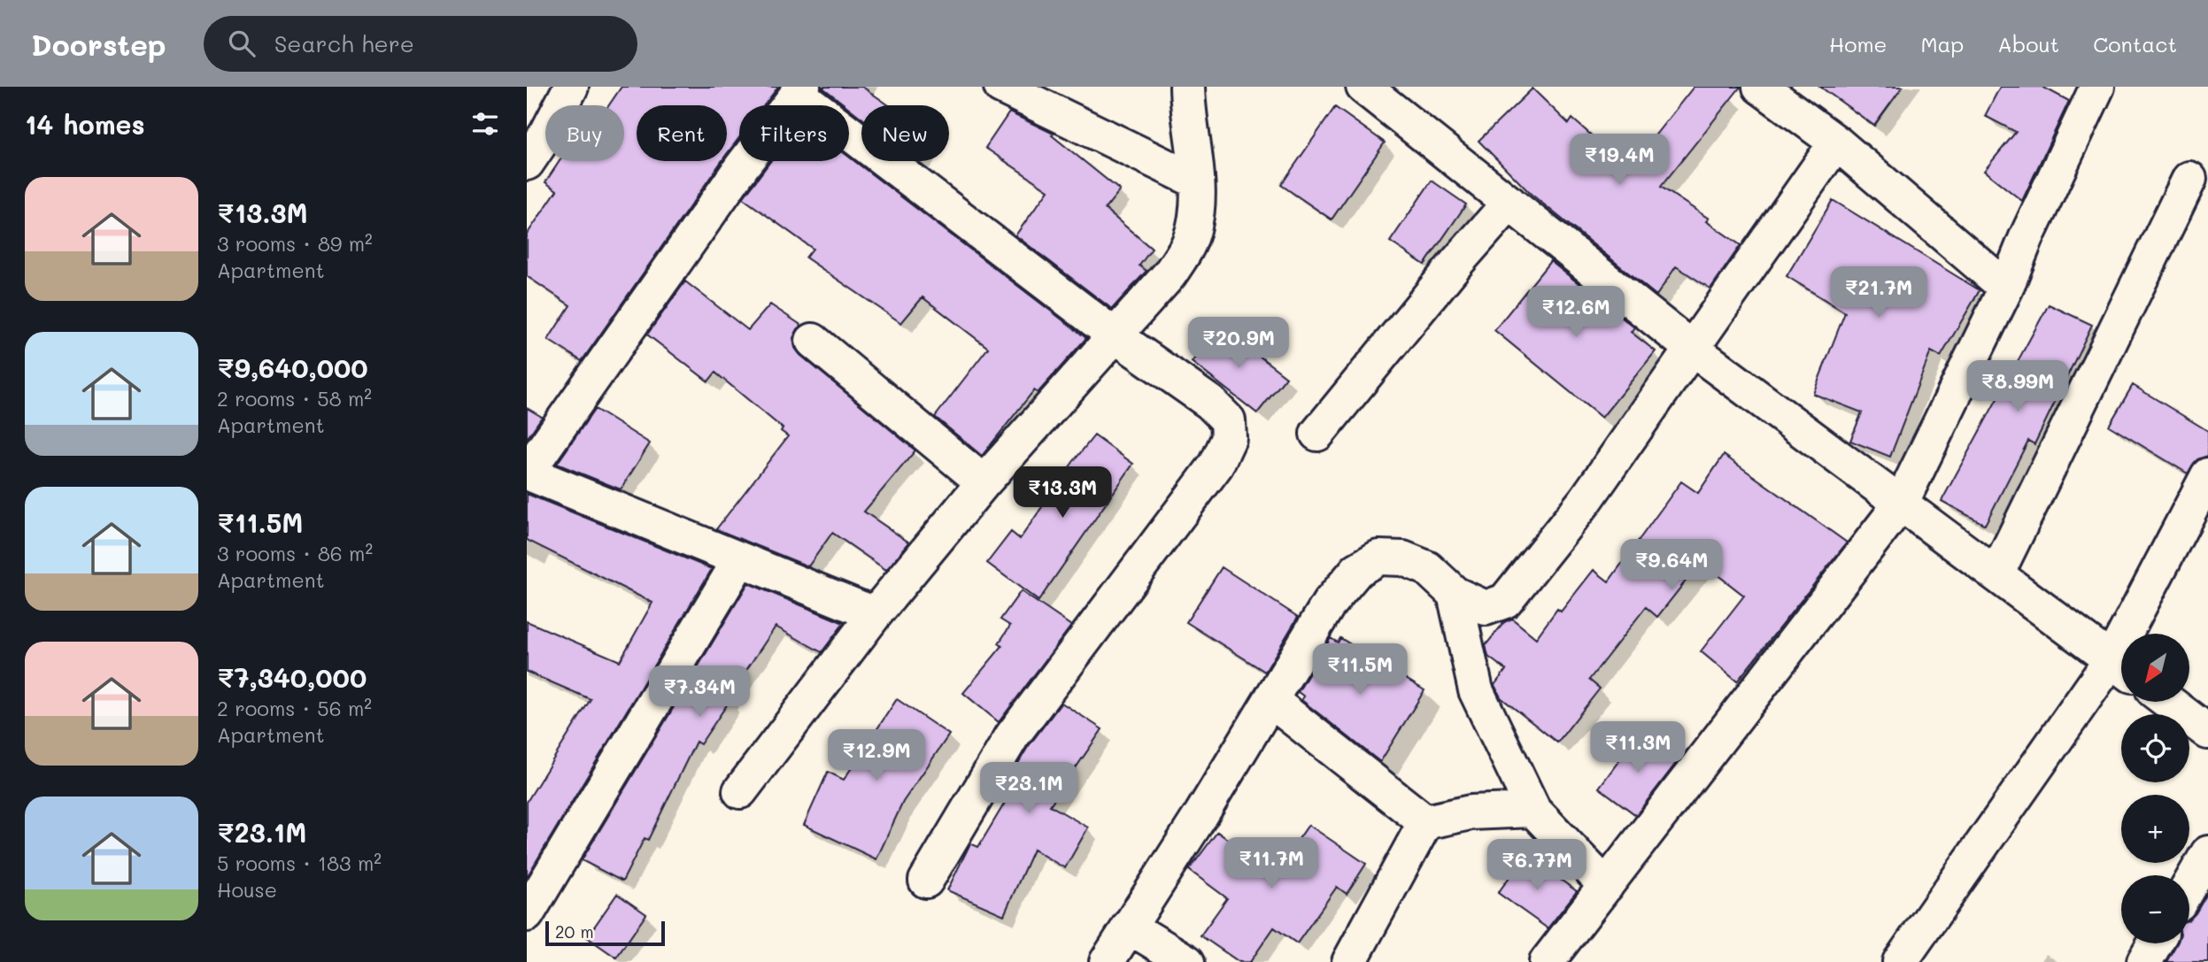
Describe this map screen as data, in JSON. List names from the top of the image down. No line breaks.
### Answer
{"scale_bar":"20 m","north":"bottom left","page":{"header":"Doorstep","search":"Search here","nav":["Home","Map","About","Contact"],"heading":"14 homes","chip":["Buy","Rent","Filters","New"],"price":["₹19.4M","₹21.7M","₹12.6M","₹20.9M","₹8.99M","₹13.3M","₹9.64M","₹11.5M","₹7.34M","₹11.3M","₹12.9M","₹23.1M","₹11.7M","₹6.77M"],"list":[{"name":"₹13.3M","note":"3 rooms · 89 m² · Apartment"},{"name":"₹9,640,000","note":"2 rooms · 58 m² · Apartment"},{"name":"₹11.5M","note":"3 rooms · 86 m² · Apartment"},{"name":"₹7,340,000","note":"2 rooms · 56 m² · Apartment"},{"name":"₹23.1M","note":"5 rooms · 183 m² · House"}],"map_buttons":["+","−"],"scale":"20 m"}}
